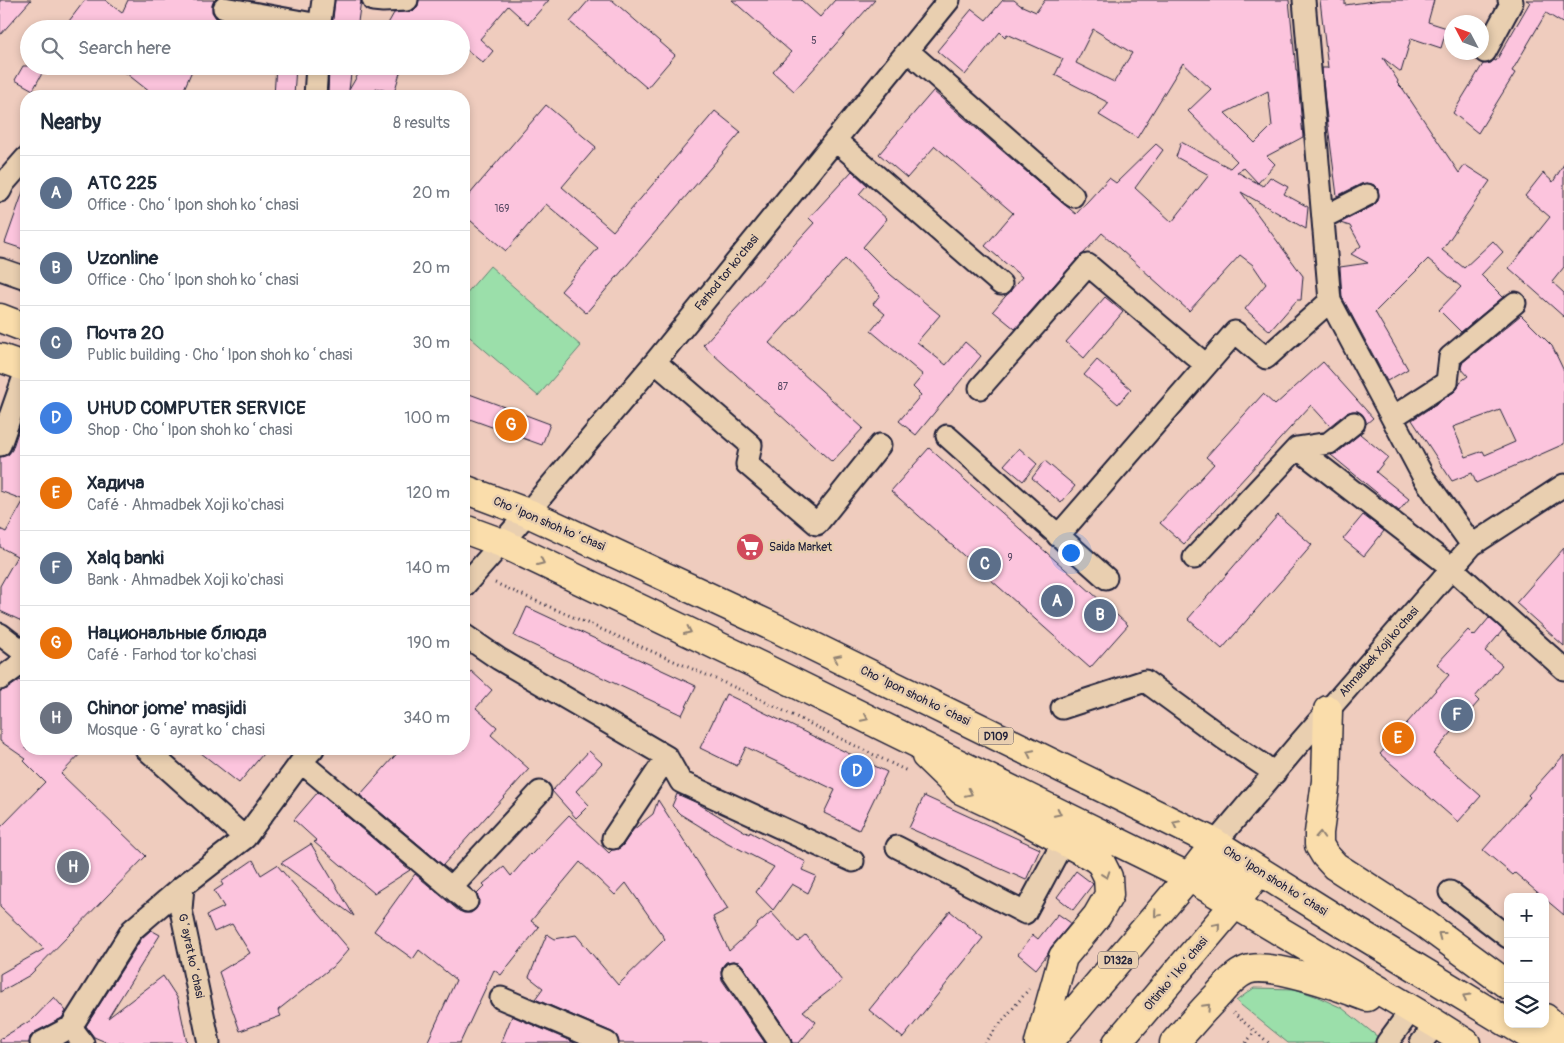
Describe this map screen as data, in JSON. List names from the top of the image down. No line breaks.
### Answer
{"streets":{"main road":["Choʻlpon shoh koʻchasi","D109","D132a","Oltinkoʻl koʻchasi"],"street":["Farhod tor ko'chasi","Ahmadbek Xoji ko'chasi","Gʻayrat koʻchasi"]},"crossings":[["Farhod tor ko'chasi","Choʻlpon shoh koʻchasi"],["Choʻlpon shoh koʻchasi","Ahmadbek Xoji ko'chasi"],["Choʻlpon shoh koʻchasi","Oltinkoʻl koʻchasi"]],"places":{"supermarket":["Saida Market"]},"house_numbers":["5","169","87","9"],"north":"top left","page":{"search":"Search here","heading":["Nearby","8 results"],"list":[{"mark":"A","name":"АТС 225","note":"Office · Choʻlpon shoh koʻchasi","value":"20 m"},{"mark":"B","name":"Uzonline","note":"Office · Choʻlpon shoh koʻchasi","value":"20 m"},{"mark":"C","name":"Почта 20","note":"Public building · Choʻlpon shoh koʻchasi","value":"30 m"},{"mark":"D","name":"UHUD COMPUTER SERVICE","note":"Shop · Choʻlpon shoh koʻchasi","value":"100 m"},{"mark":"E","name":"Хадича","note":"Café · Ahmadbek Xoji ko'chasi","value":"120 m"},{"mark":"F","name":"Xalq banki","note":"Bank · Ahmadbek Xoji ko'chasi","value":"140 m"},{"mark":"G","name":"Национальные блюда","note":"Café · Farhod tor ko'chasi","value":"190 m"},{"mark":"H","name":"Chinor jome' masjidi","note":"Mosque · Gʻayrat koʻchasi","value":"340 m"}],"pins":["G","C","A","B","F","E","D","H"],"map_buttons":["+","−"]}}
